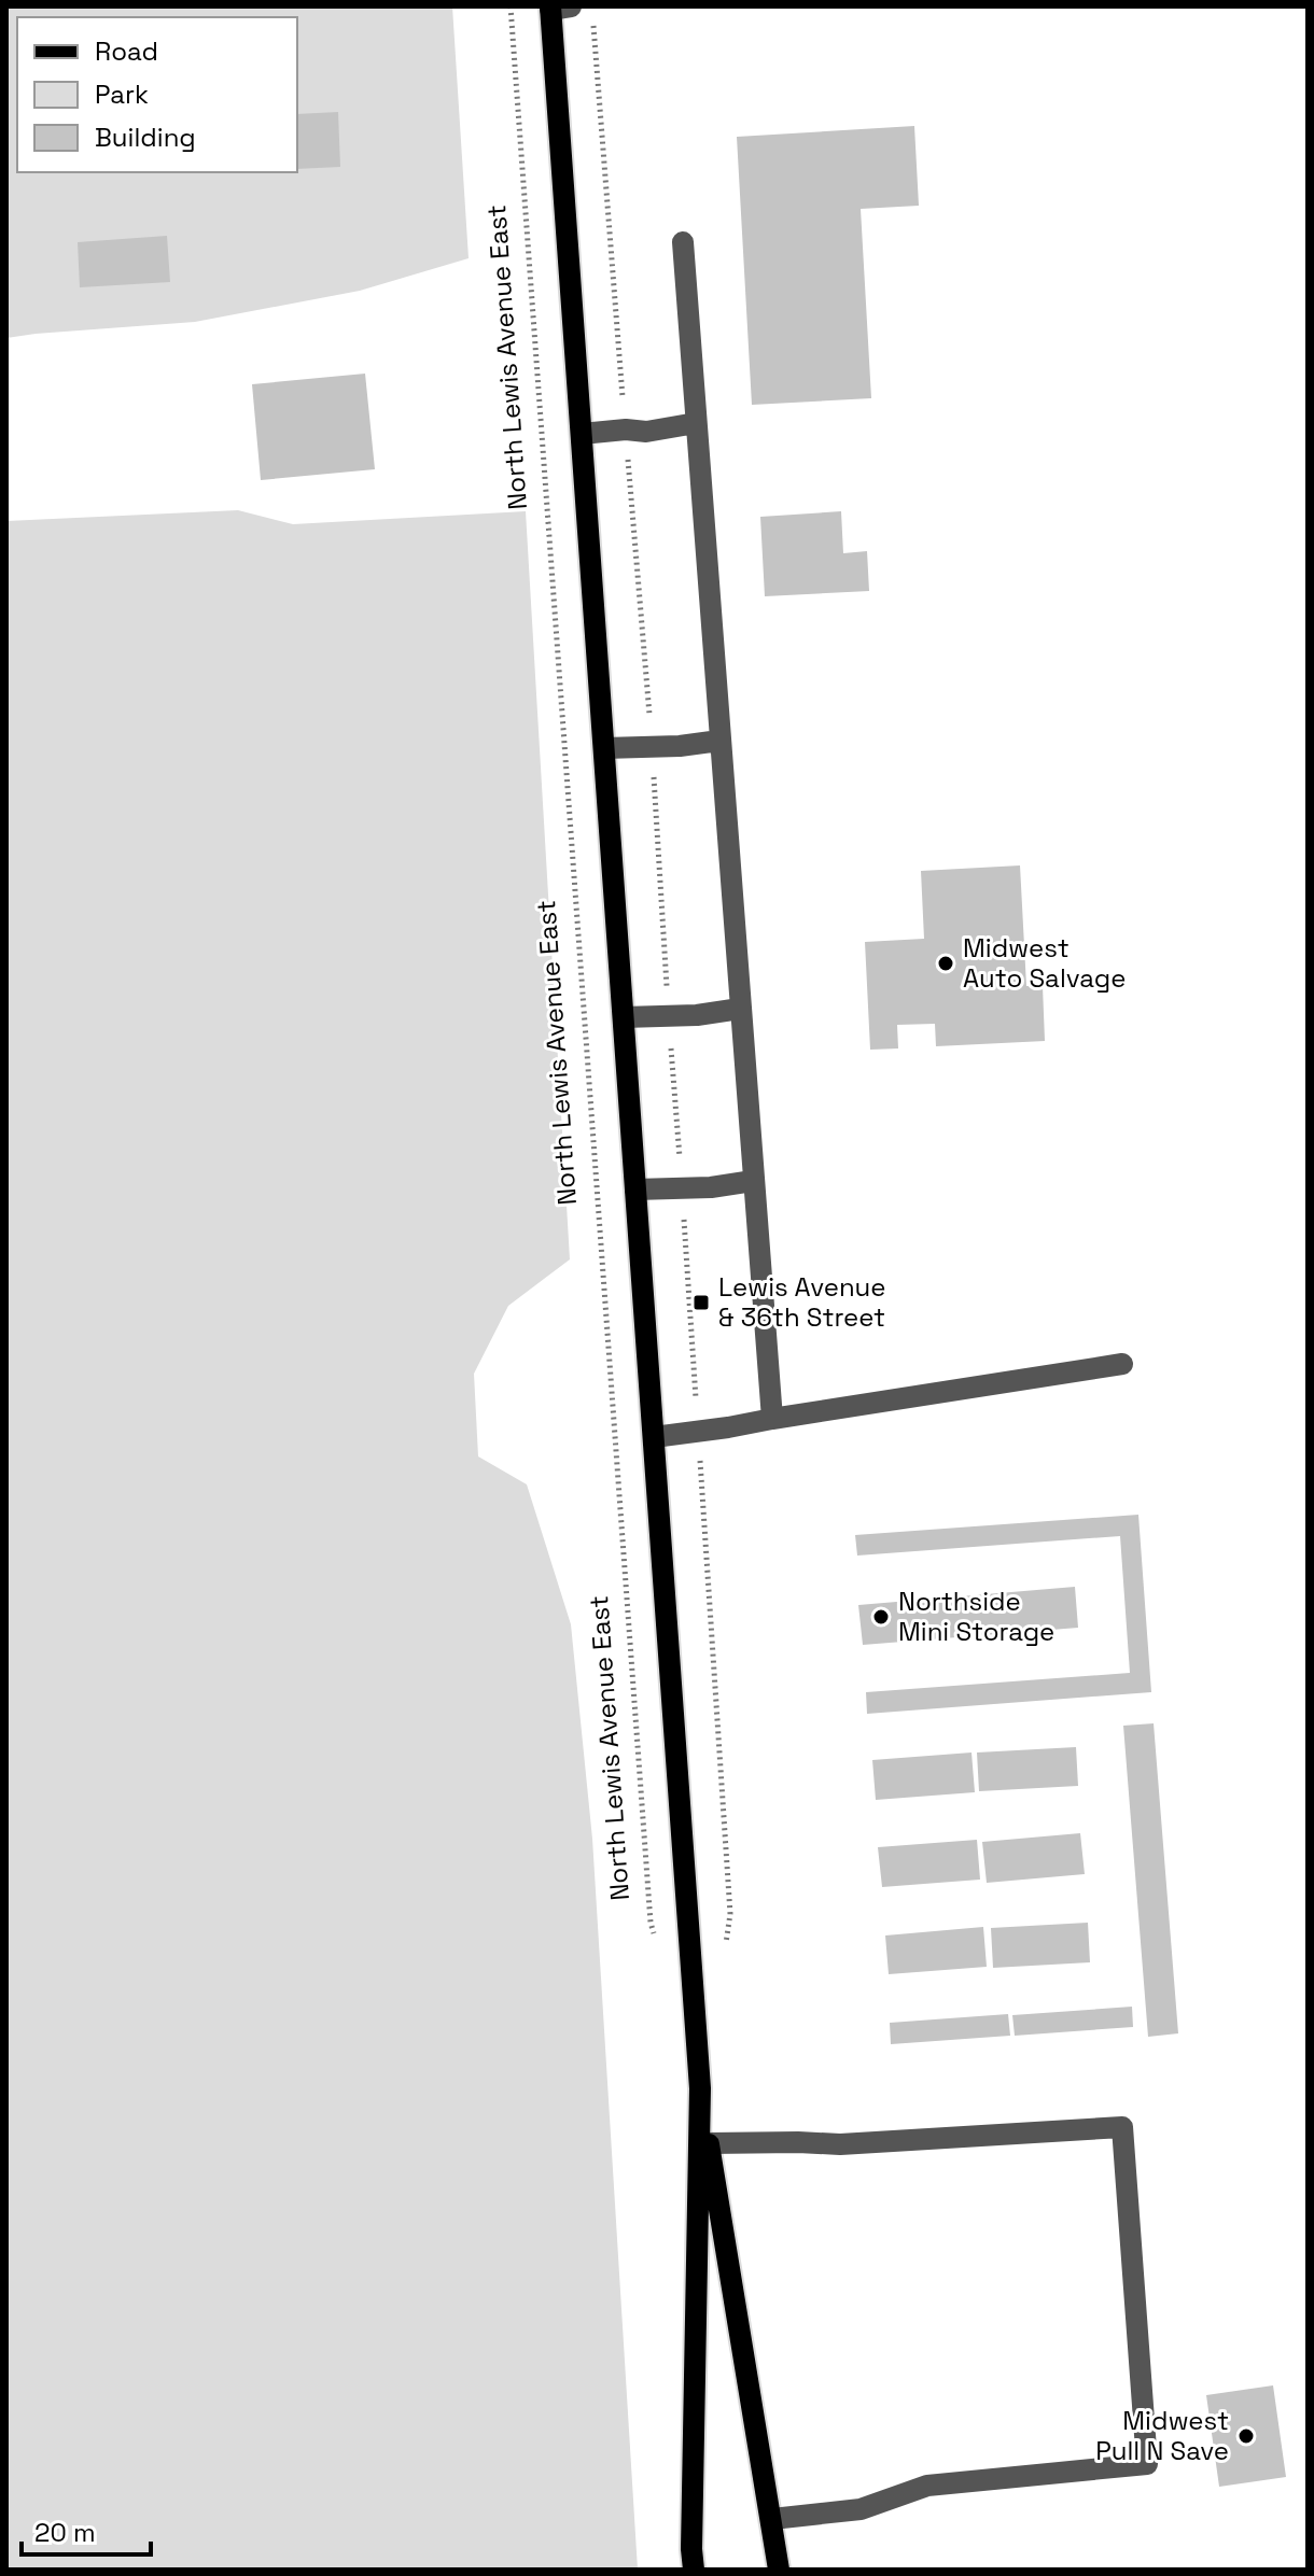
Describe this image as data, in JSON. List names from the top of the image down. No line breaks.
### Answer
{"streets":{"path":["North Lewis Avenue East"]},"places":{"other":["Midwest Auto Salvage","Northside Mini Storage","Midwest Pull N Save"],"transit":["Lewis Avenue & 36th Street"]},"legend":["Road","Park","Building"],"scale_bar":"20 m"}
